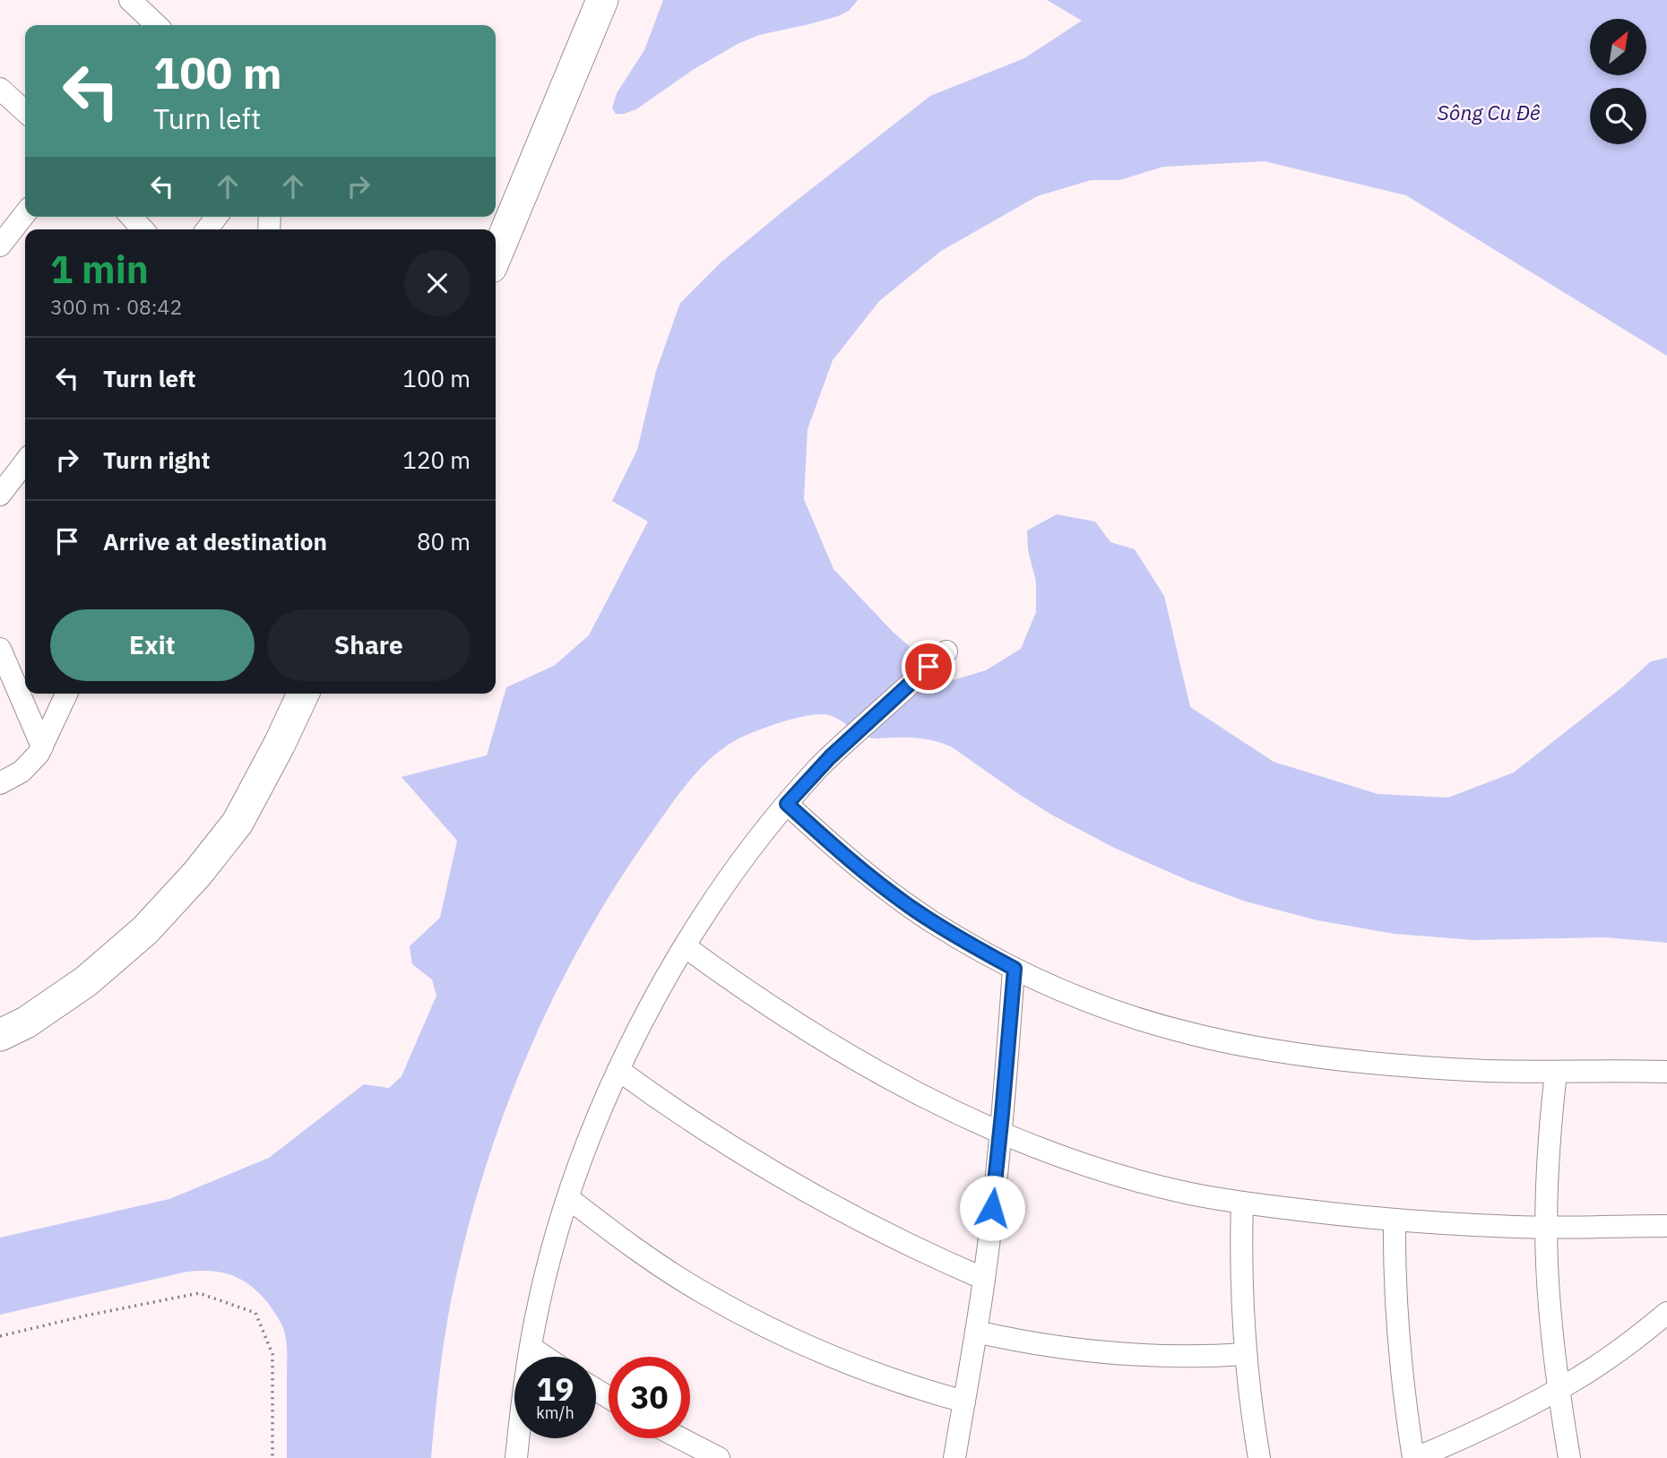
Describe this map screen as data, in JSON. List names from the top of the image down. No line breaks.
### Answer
{"water":["Sông Cu Đê"],"north":"top right","page":{"turn":["100 m","Turn left"],"heading":["1 min","300 m · 08:42"],"list":[{"name":"Turn left","value":"100 m"},{"name":"Turn right","value":"120 m"},{"name":"Arrive at destination","value":"80 m"}],"buttons":["Exit","Share"],"speed":"19 km/h","limit":"30"}}
